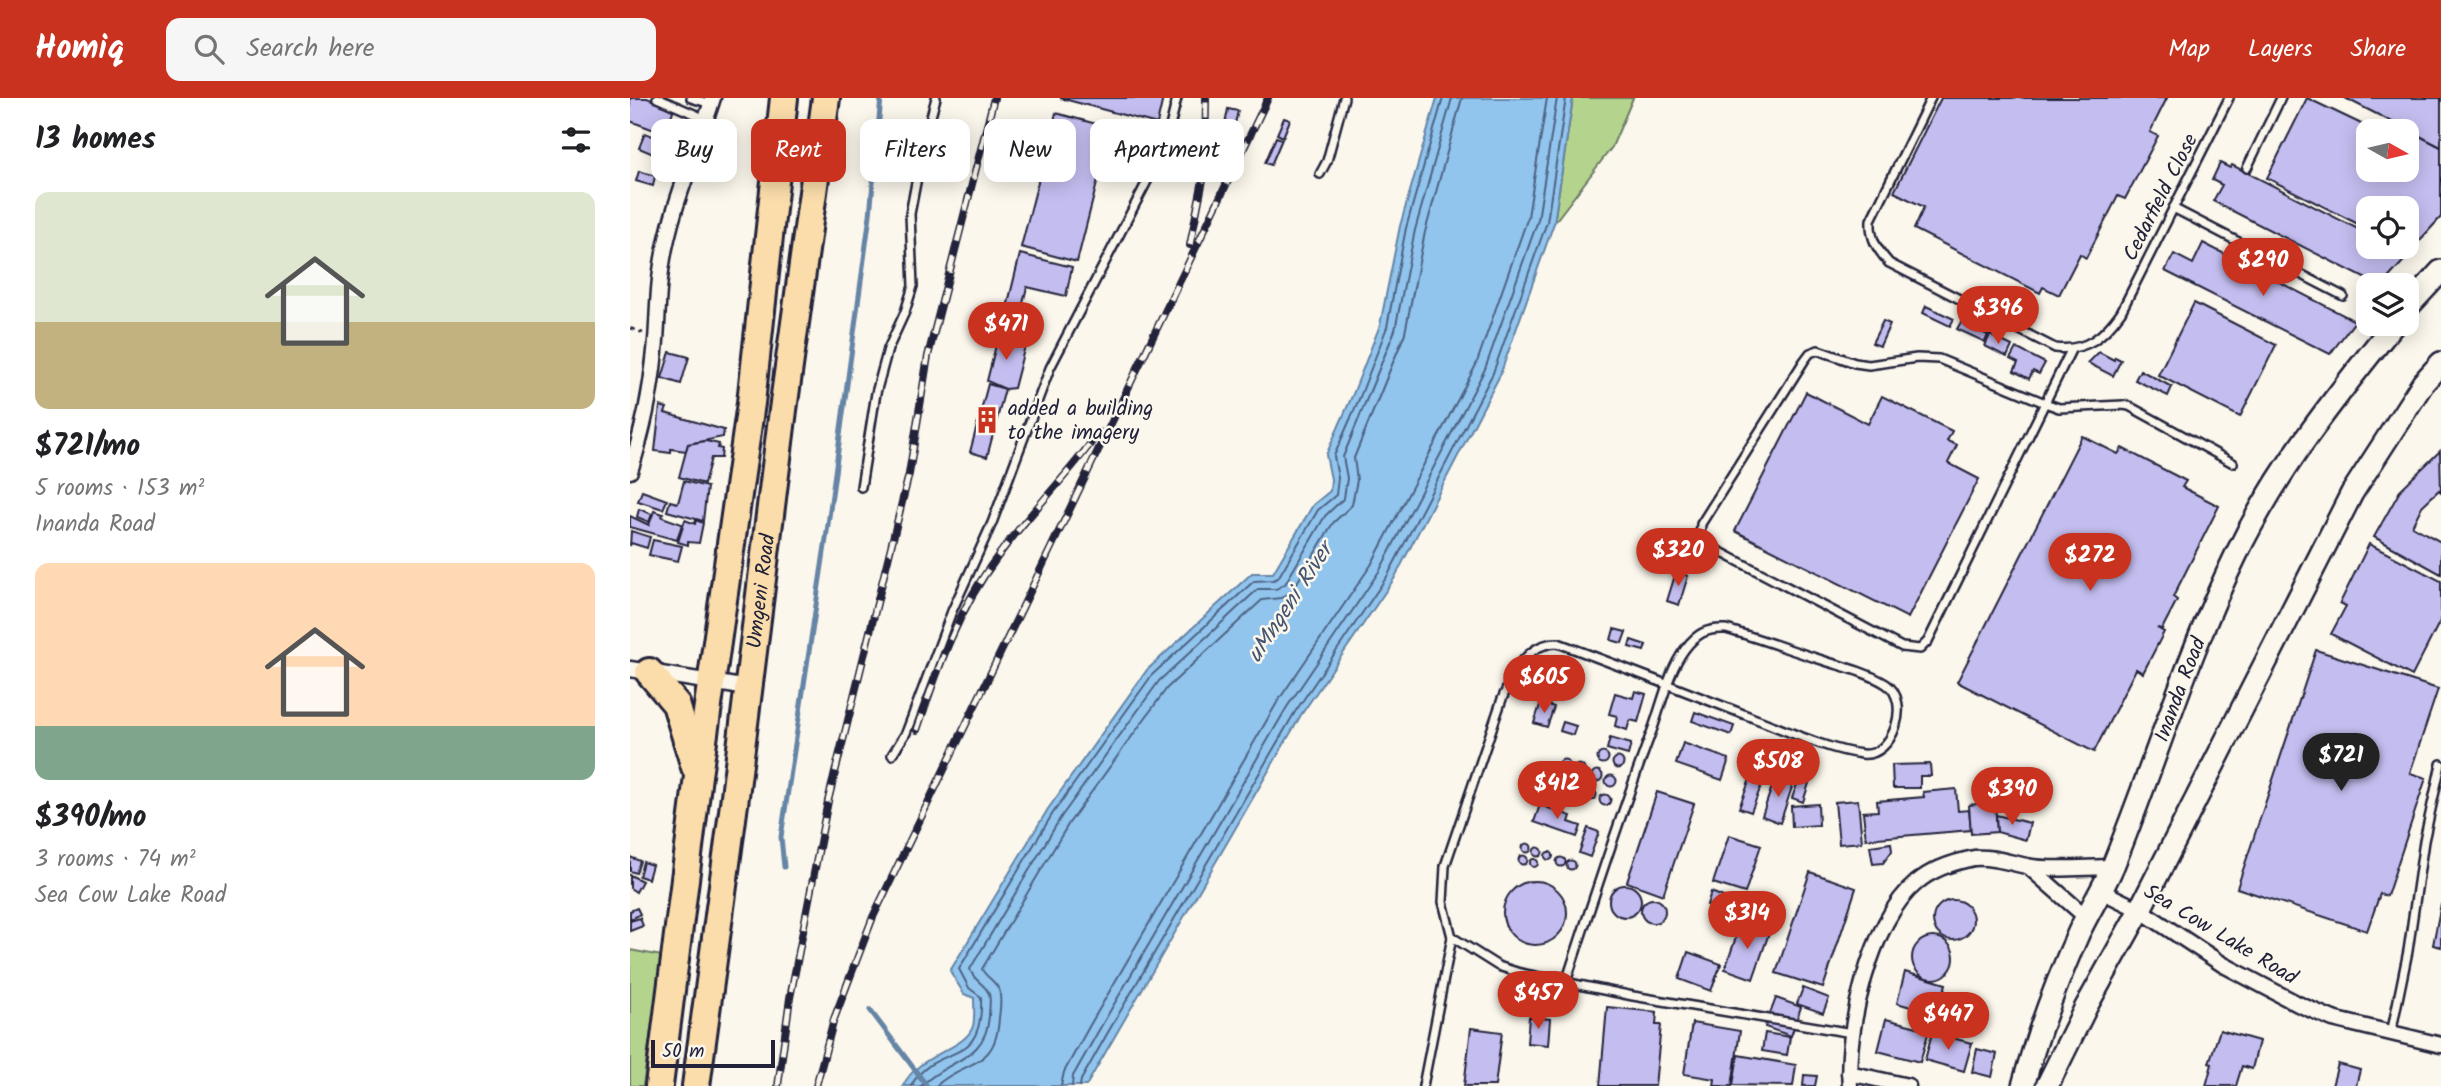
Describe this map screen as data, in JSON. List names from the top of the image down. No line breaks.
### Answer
{"streets":{"highway":["Umgeni Road"],"main road":["Inanda Road"],"street":["Sea Cow Lake Road"],"lane":["Cedarfield Close"]},"crossings":[["Inanda Road","Sea Cow Lake Road"]],"water":["uMngeni River"],"places":{"building":["added a building to the imagery"]},"scale_bar":"50 m","north":"right","page":{"header":"Homiq","search":"Search here","nav":["Map","Layers","Share"],"heading":"13 homes","chip":["Buy","Rent","Filters","New","Apartment"],"list":[{"name":"$721/mo","note":"5 rooms · 153 m² · Inanda Road"},{"name":"$390/mo","note":"3 rooms · 74 m² · Sea Cow Lake Road"}],"price":["$290","$396","$471","$320","$272","$605","$721","$508","$412","$390","$314","$457","$447"],"scale":"50 m"}}
